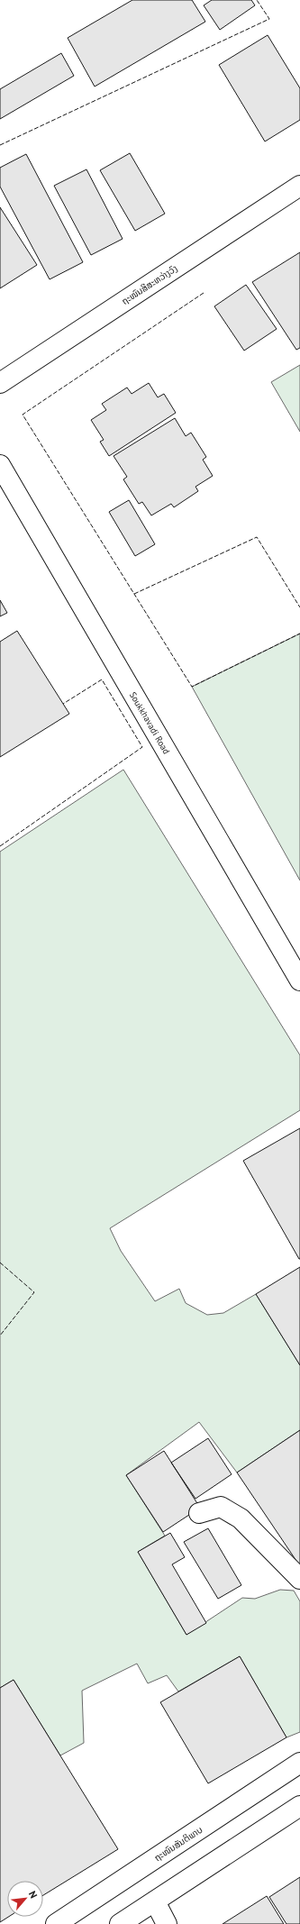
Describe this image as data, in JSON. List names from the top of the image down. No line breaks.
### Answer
{"streets":{"street":["ຖະໜົນສີສະຫວ່າງວົງ","Soukkhavadi Road","ຖະໜົນສັນຕິພາບ"]},"north":"top right"}
